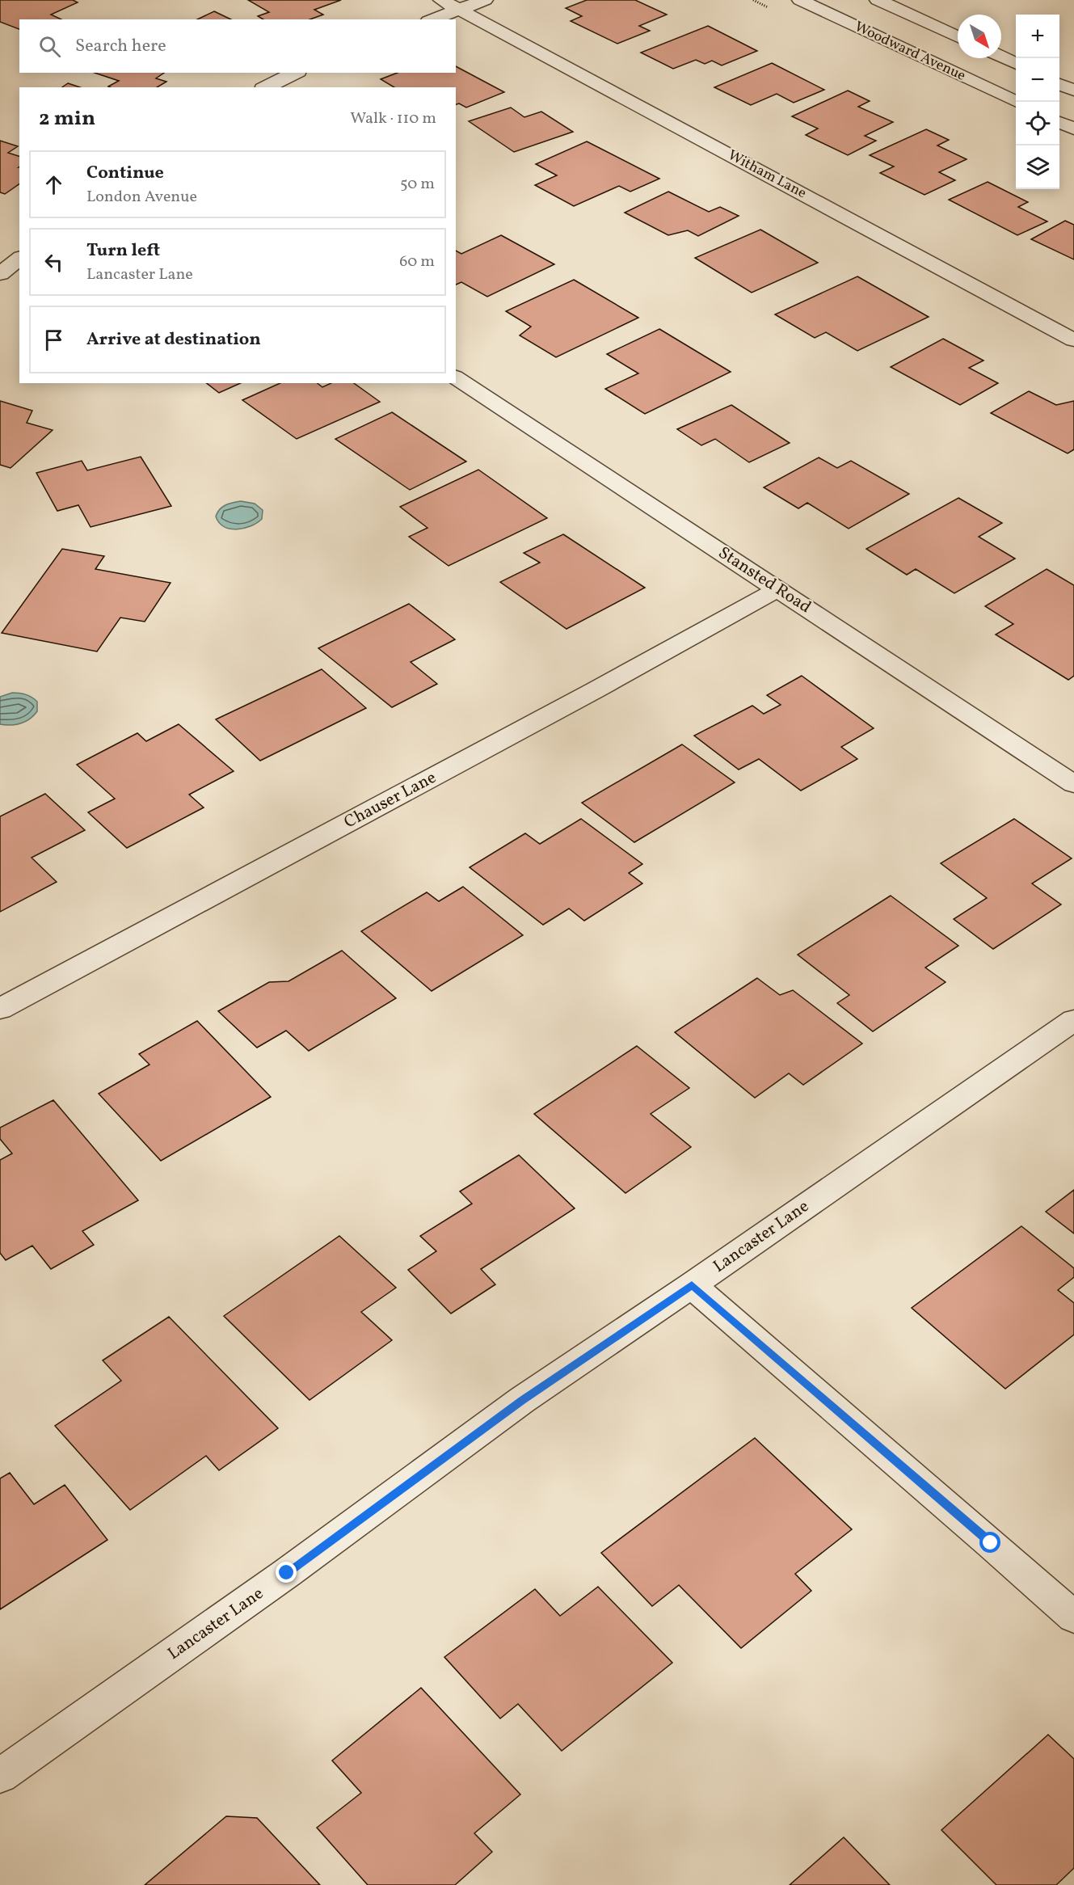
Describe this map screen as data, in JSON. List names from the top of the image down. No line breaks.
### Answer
{"streets":{"street":["Woodward Avenue","Witham Lane","Stansted Road","Chauser Lane","Lancaster Lane"]},"crossings":[["Stansted Road","Chauser Lane"]],"north":"bottom right","page":{"map_buttons":["+","−"],"search":"Search here","heading":["2 min","Walk · 110 m"],"list":[["Continue","London Avenue","50 m"],["Turn left","Lancaster Lane","60 m"],"Arrive at destination"]}}
